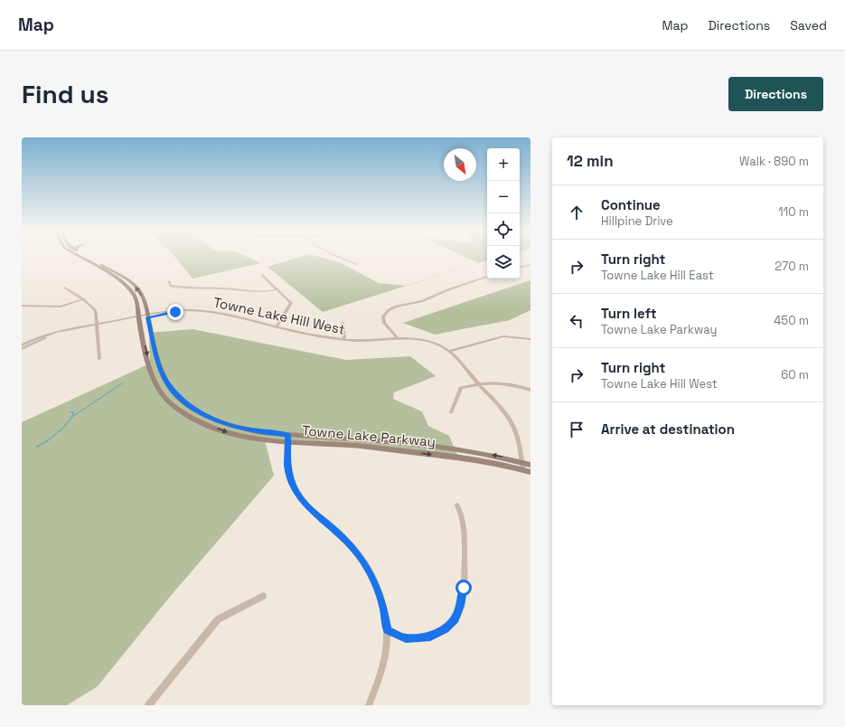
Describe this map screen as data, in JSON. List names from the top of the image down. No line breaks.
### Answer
{"streets":{"main road":["Towne Lake Parkway"],"street":["Towne Lake Hill West"]},"crossings":[["Towne Lake Hill West","Towne Lake Parkway"]],"north":"bottom right","page":{"header":"Map","nav":["Map","Directions","Saved"],"buttons":"Directions","title":"Find us","heading":["12 min","Walk · 890 m"],"map_buttons":["+","−"],"list":[["Continue","Hillpine Drive","110 m"],["Turn right","Towne Lake Hill East","270 m"],["Turn left","Towne Lake Parkway","450 m"],["Turn right","Towne Lake Hill West","60 m"],"Arrive at destination"]}}
